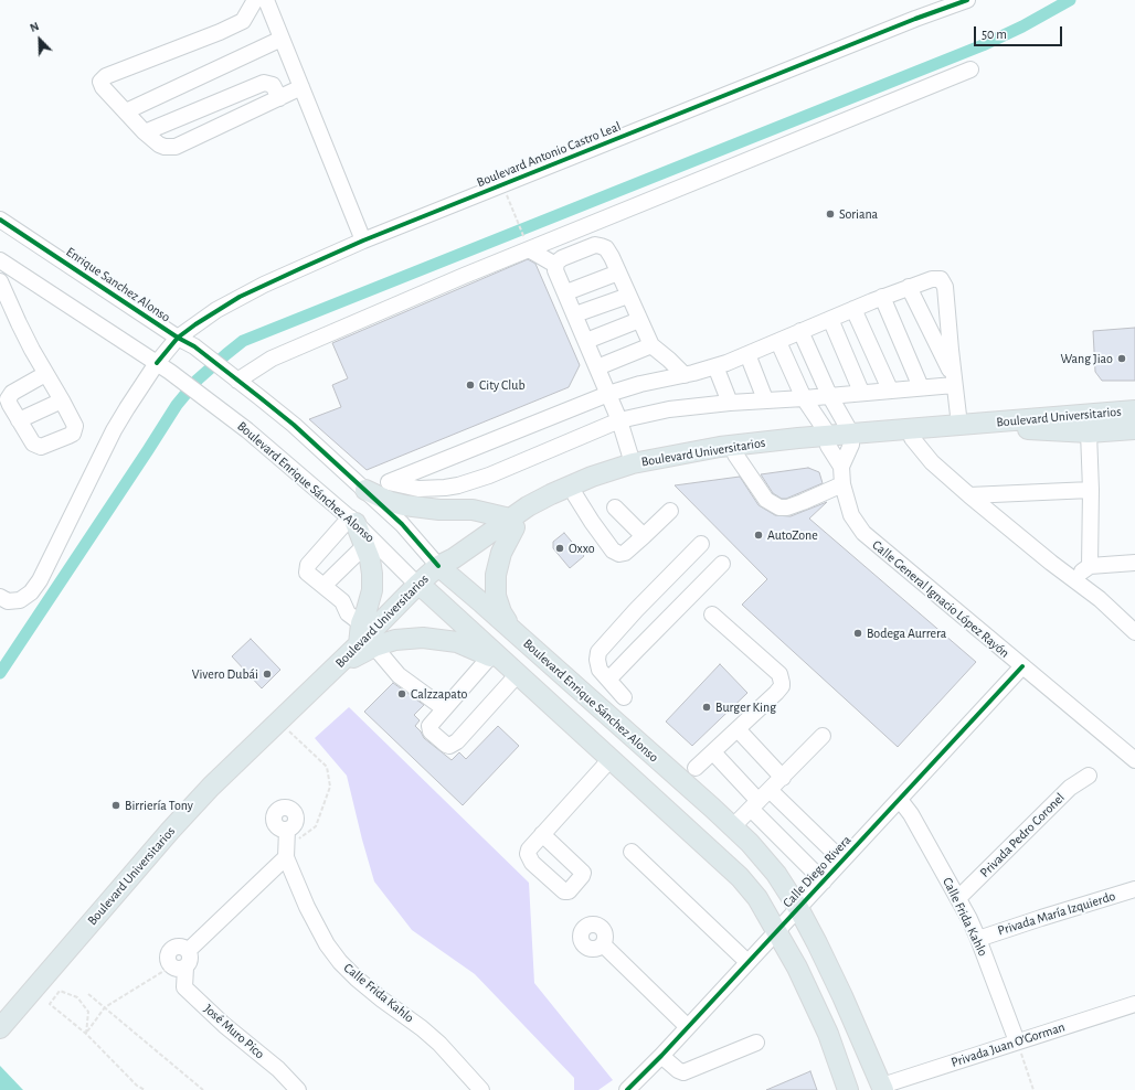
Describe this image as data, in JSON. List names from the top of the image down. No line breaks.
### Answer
{"streets":{"main road":["Boulevard Universitarios","Boulevard Enrique Sánchez Alonso"],"street":["Boulevard Antonio Castro Leal","Enrique Sanchez Alonso","Calle General Ignacio López Rayón","Privada Pedro Coronel","Calle Diego Rivera","Privada María Izquierdo","Calle Frida Kahlo","José Muro Pico","Privada Juan O'Gorman"]},"crossings":[["Boulevard Antonio Castro Leal","Enrique Sanchez Alonso"],["Boulevard Antonio Castro Leal","Boulevard Enrique Sánchez Alonso"],["Enrique Sanchez Alonso","Boulevard Enrique Sánchez Alonso"],["Boulevard Universitarios","Boulevard Enrique Sánchez Alonso"],["Boulevard Enrique Sánchez Alonso","Calle Diego Rivera"],["Boulevard Enrique Sánchez Alonso","Privada Juan O'Gorman"],["Calle General Ignacio López Rayón","Calle Diego Rivera"],["Privada Pedro Coronel","Calle Frida Kahlo"],["Calle Diego Rivera","Calle Frida Kahlo"],["Privada María Izquierdo","Calle Frida Kahlo"],["Calle Frida Kahlo","Privada Juan O'Gorman"]],"places":["Soriana","Wang Jiao","City Club","AutoZone","Oxxo","Bodega Aurrera","Vivero Dubái","Calzzapato","Burger King","Birriería Tony"],"scale_bar":"50 m","north":"top left"}
